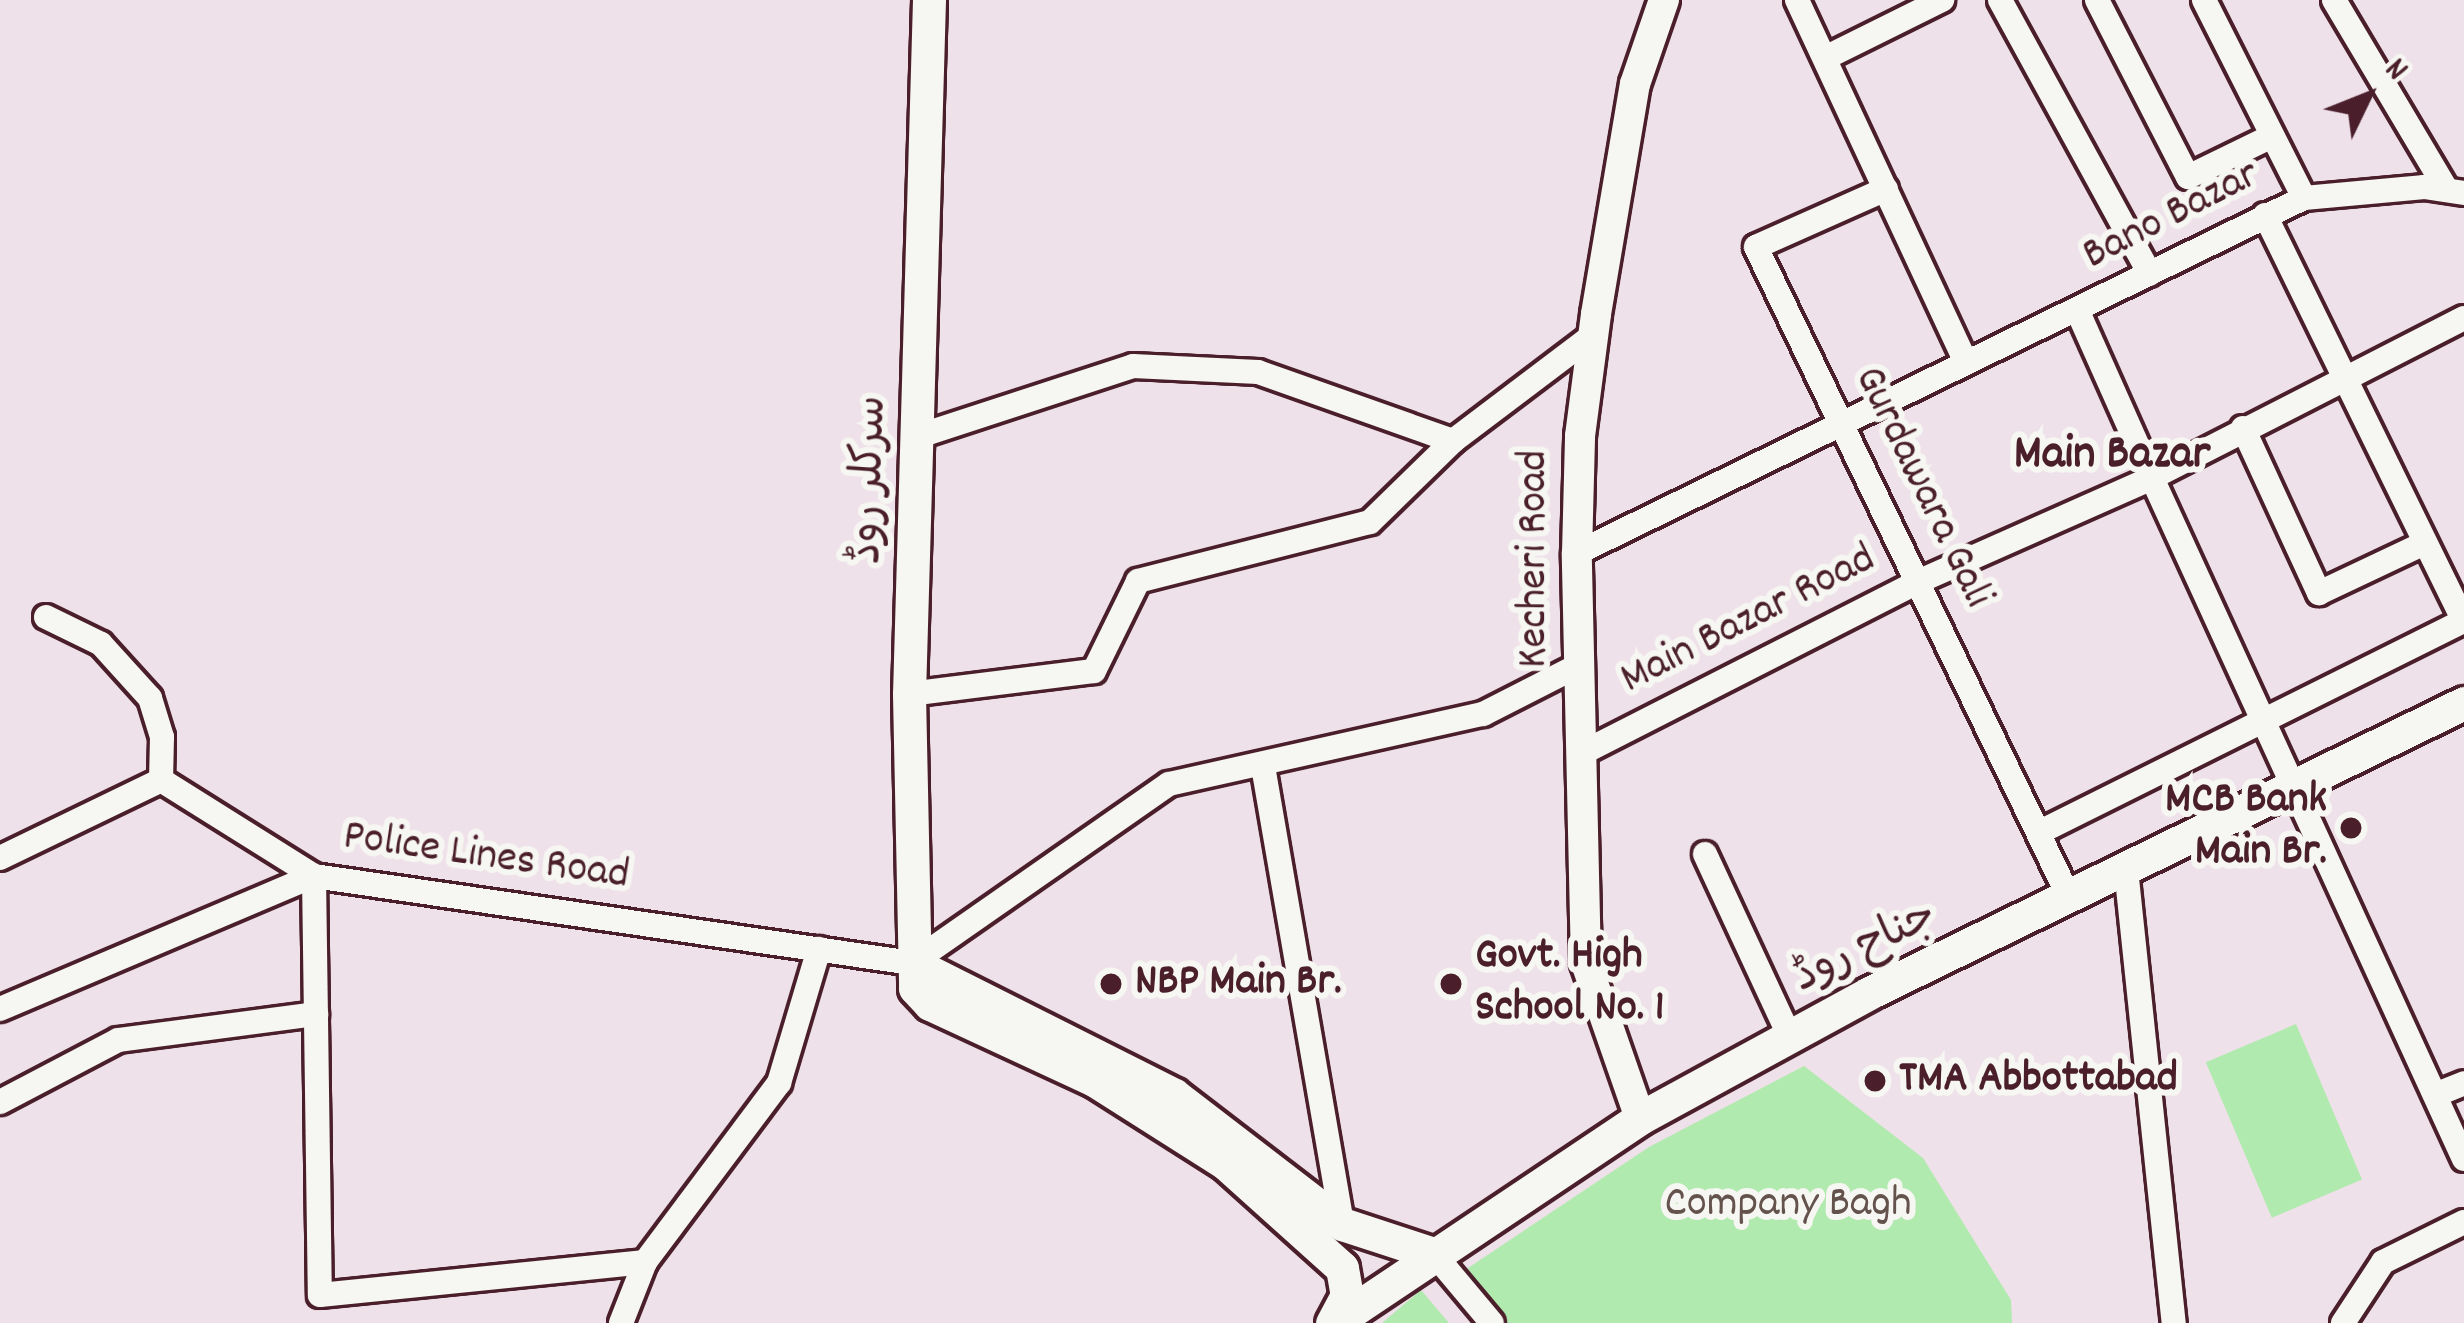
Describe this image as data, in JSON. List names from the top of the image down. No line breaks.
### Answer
{"streets":{"main road":["سرکلر روڈ","جناح روڈ"],"street":["Bano Bazar","Gurdawara Gali","Kecheri Road","Main Bazar Road","Police Lines Road"]},"crossings":[["Bano Bazar","Gurdawara Gali"],["Bano Bazar","Kecheri Road"],["سرکلر روڈ","Police Lines Road"],["Gurdawara Gali","Main Bazar Road"],["Gurdawara Gali","جناح روڈ"],["Kecheri Road","Main Bazar Road"],["Kecheri Road","جناح روڈ"]],"districts":["Main Bazar"],"parks":["Company Bagh"],"places":["MCB Bank Main Br.","NBP Main Br.","Govt. High School No. 1","TMA Abbottabad"],"north":"top right"}
